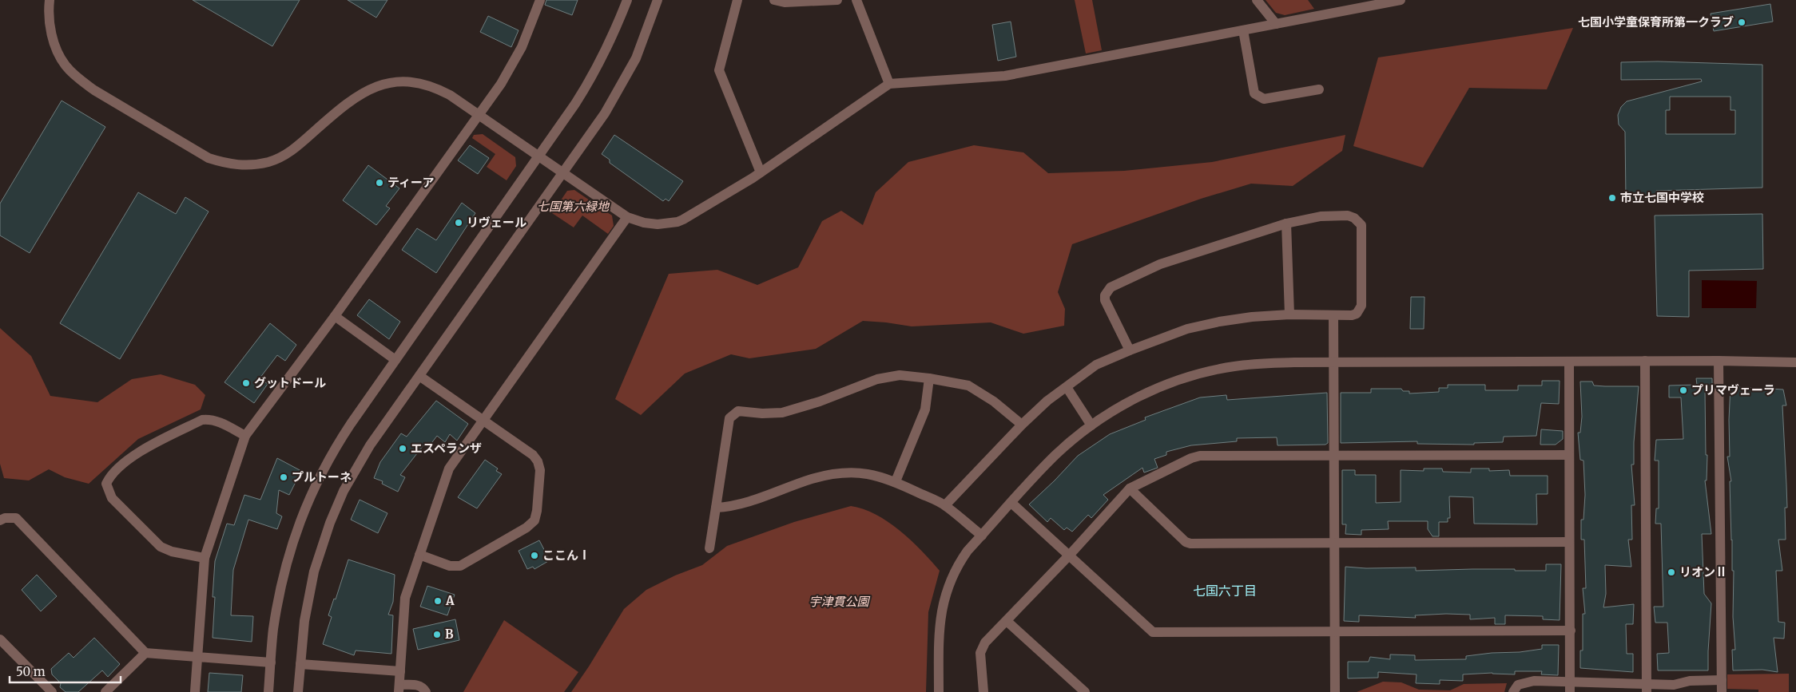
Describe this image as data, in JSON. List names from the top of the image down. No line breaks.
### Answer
{"districts":["七国六丁目"],"parks":["七国第六緑地","宇津貫公園"],"places":["七国小学童保育所第一クラブ","ティーア","市立七国中学校","リヴェール","グットドール","プリマヴェーラ","エスペランザ","プルトーネ","ここんⅠ","リオンⅡ","A","B"],"scale_bar":"50 m"}
